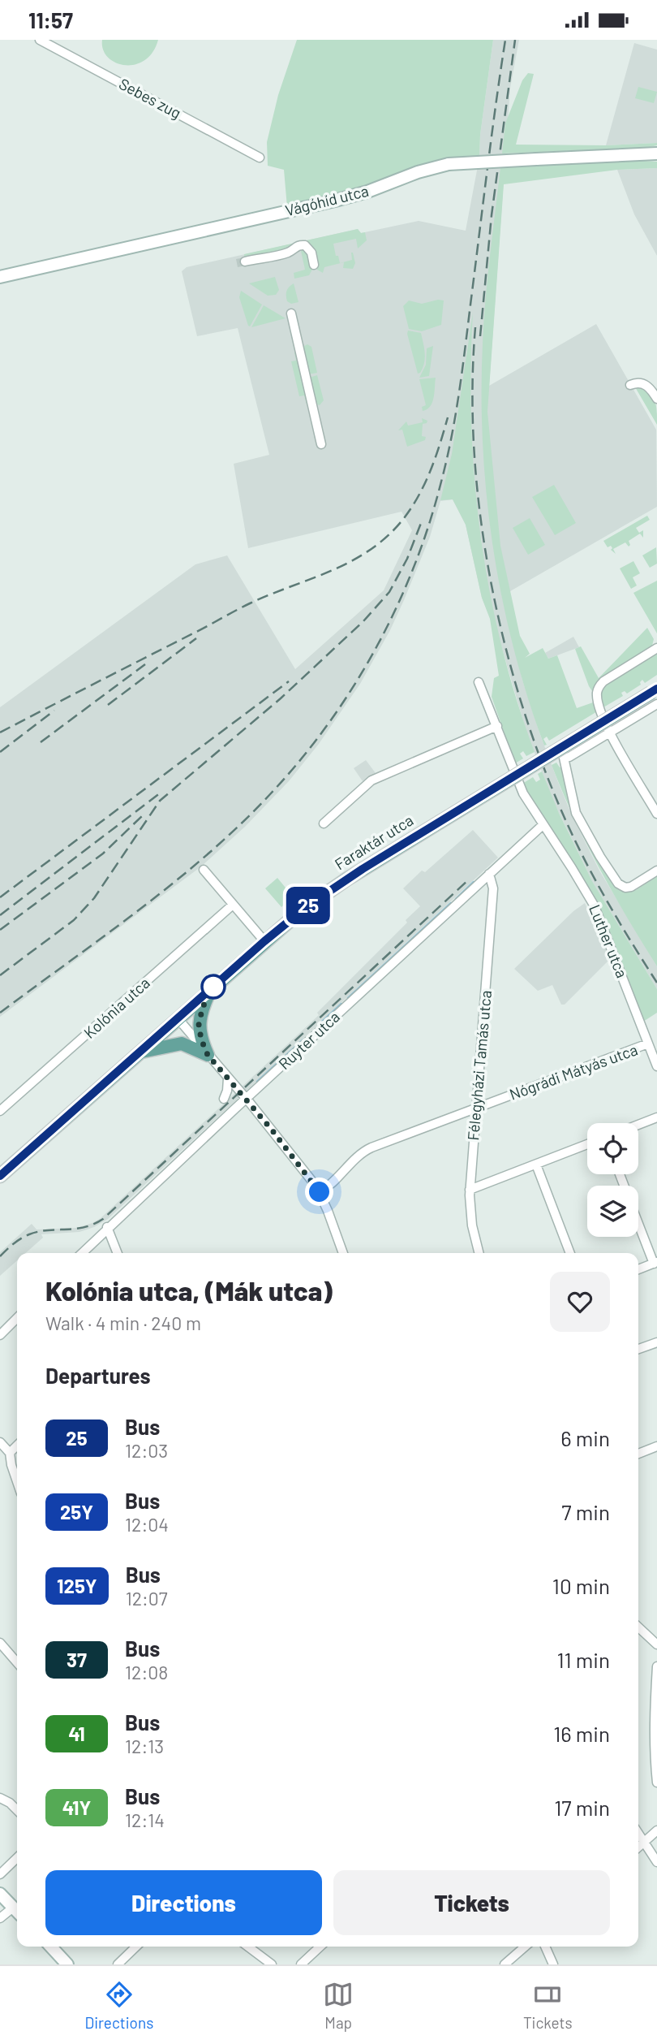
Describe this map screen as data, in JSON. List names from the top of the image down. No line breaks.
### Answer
{"streets":{"main road":["Vágóhíd utca","Faraktár utca"],"street":["Sebes zug","Luther utca","Kolónia utca","Ruyter utca","Félegyházi Tamás utca","Nógrádi Mátyás utca"]},"crossings":[["Luther utca","Ruyter utca"],["Luther utca","Nógrádi Mátyás utca"],["Ruyter utca","Félegyházi Tamás utca"],["Félegyházi Tamás utca","Nógrádi Mátyás utca"]],"lines":["bus line 25"],"page":{"status":"11:57","on_map":"25","heading":[["Kolónia utca, (Mák utca)","Walk · 4 min · 240 m"],"Departures"],"list":[{"mark":"25","name":"Bus","note":"12:03","value":"6 min"},{"mark":"25Y","name":"Bus","note":"12:04","value":"7 min"},{"mark":"125Y","name":"Bus","note":"12:07","value":"10 min"},{"mark":"37","name":"Bus","note":"12:08","value":"11 min"},{"mark":"41","name":"Bus","note":"12:13","value":"16 min"},{"mark":"41Y","name":"Bus","note":"12:14","value":"17 min"}],"buttons":["Directions","Tickets"],"tabs":["Directions","Map","Tickets"]}}
